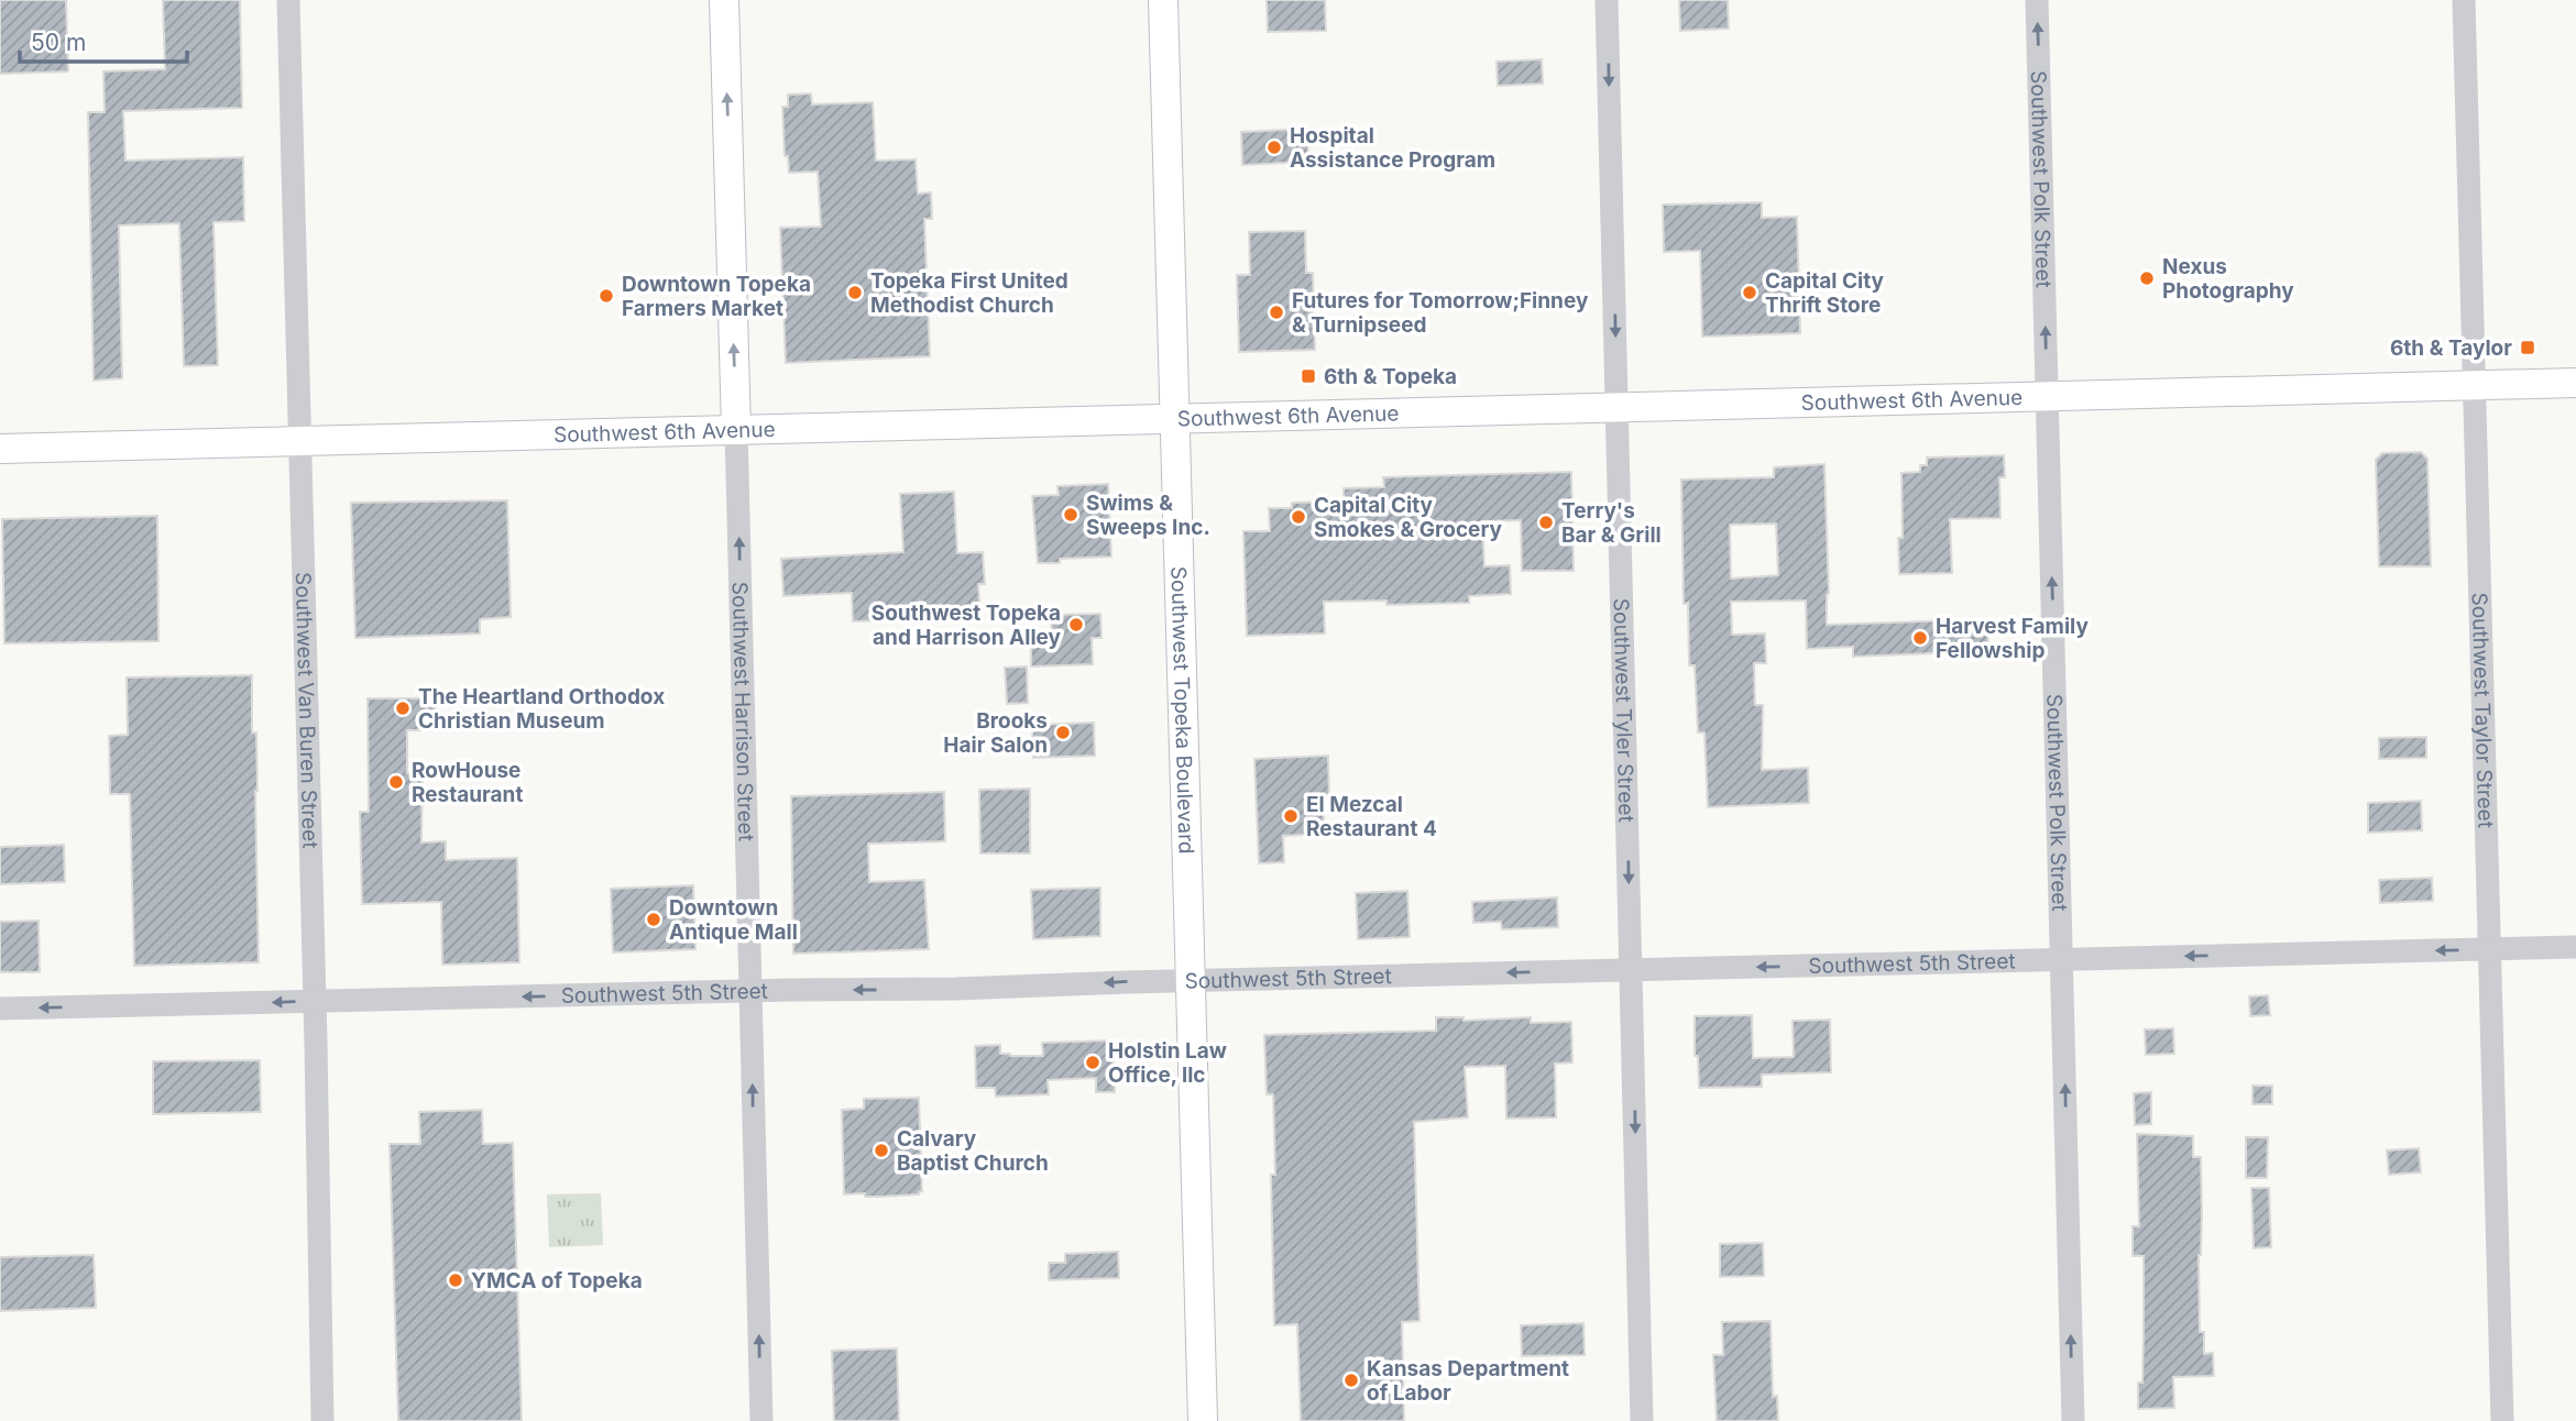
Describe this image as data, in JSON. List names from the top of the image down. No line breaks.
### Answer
{"streets":{"main road":["Southwest 6th Avenue","Southwest Harrison Street","Southwest Topeka Boulevard"],"street":["Southwest Polk Street","Southwest Van Buren Street","Southwest Tyler Street","Southwest Taylor Street","Southwest 5th Street"]},"crossings":[["Southwest Polk Street","Southwest 6th Avenue"],["Southwest Polk Street","Southwest 5th Street"],["Southwest 6th Avenue","Southwest Van Buren Street"],["Southwest 6th Avenue","Southwest Harrison Street"],["Southwest 6th Avenue","Southwest Topeka Boulevard"],["Southwest 6th Avenue","Southwest Tyler Street"],["Southwest 6th Avenue","Southwest Taylor Street"],["Southwest Van Buren Street","Southwest 5th Street"],["Southwest Harrison Street","Southwest 5th Street"],["Southwest Topeka Boulevard","Southwest 5th Street"],["Southwest Tyler Street","Southwest 5th Street"],["Southwest Taylor Street","Southwest 5th Street"]],"one_way":["Southwest Polk Street","Southwest Harrison Street","Southwest Tyler Street","Southwest 5th Street"],"places":{"other":["Hospital Assistance Program","Nexus Photography","Topeka First United Methodist Church","Capital City Thrift Store","Downtown Topeka Farmers Market","Futures for Tomorrow;Finney & Turnipseed","Swims & Sweeps Inc.","Capital City Smokes & Grocery","Terry's Bar & Grill","Southwest Topeka and Harrison Alley","Harvest Family Fellowship","The Heartland Orthodox Christian Museum","Brooks Hair Salon","RowHouse Restaurant","El Mezcal Restaurant 4","Downtown Antique Mall","Holstin Law Office, llc","Calvary Baptist Church","YMCA of Topeka","Kansas Department of Labor"],"transit":["6th & Taylor","6th & Topeka"]},"scale_bar":"50 m"}
